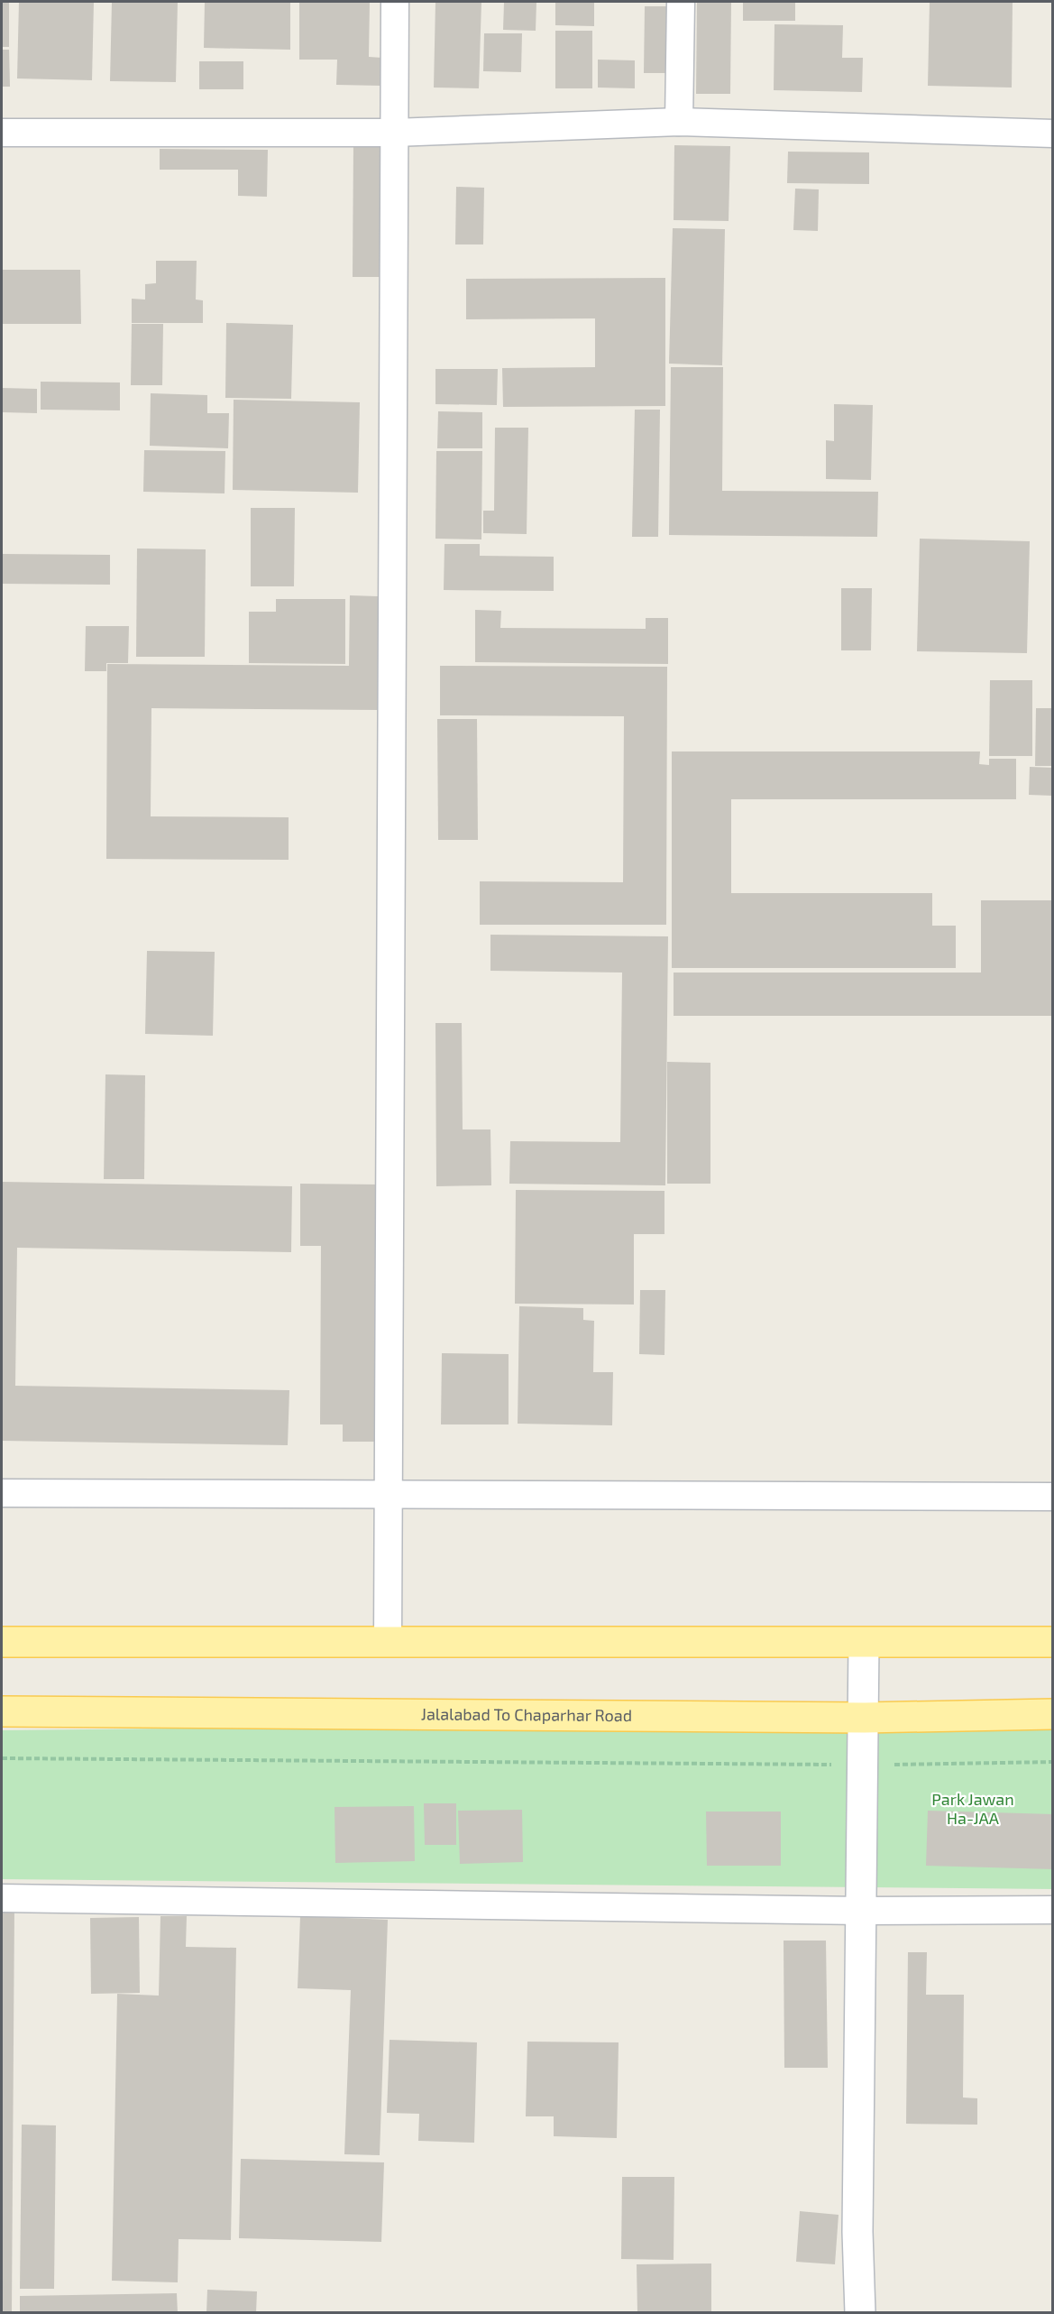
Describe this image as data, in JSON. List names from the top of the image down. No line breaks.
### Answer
{"streets":{"main road":["Jalalabad To Chaparhar Road"]},"parks":["Park Jawan Ha-JAA"]}
